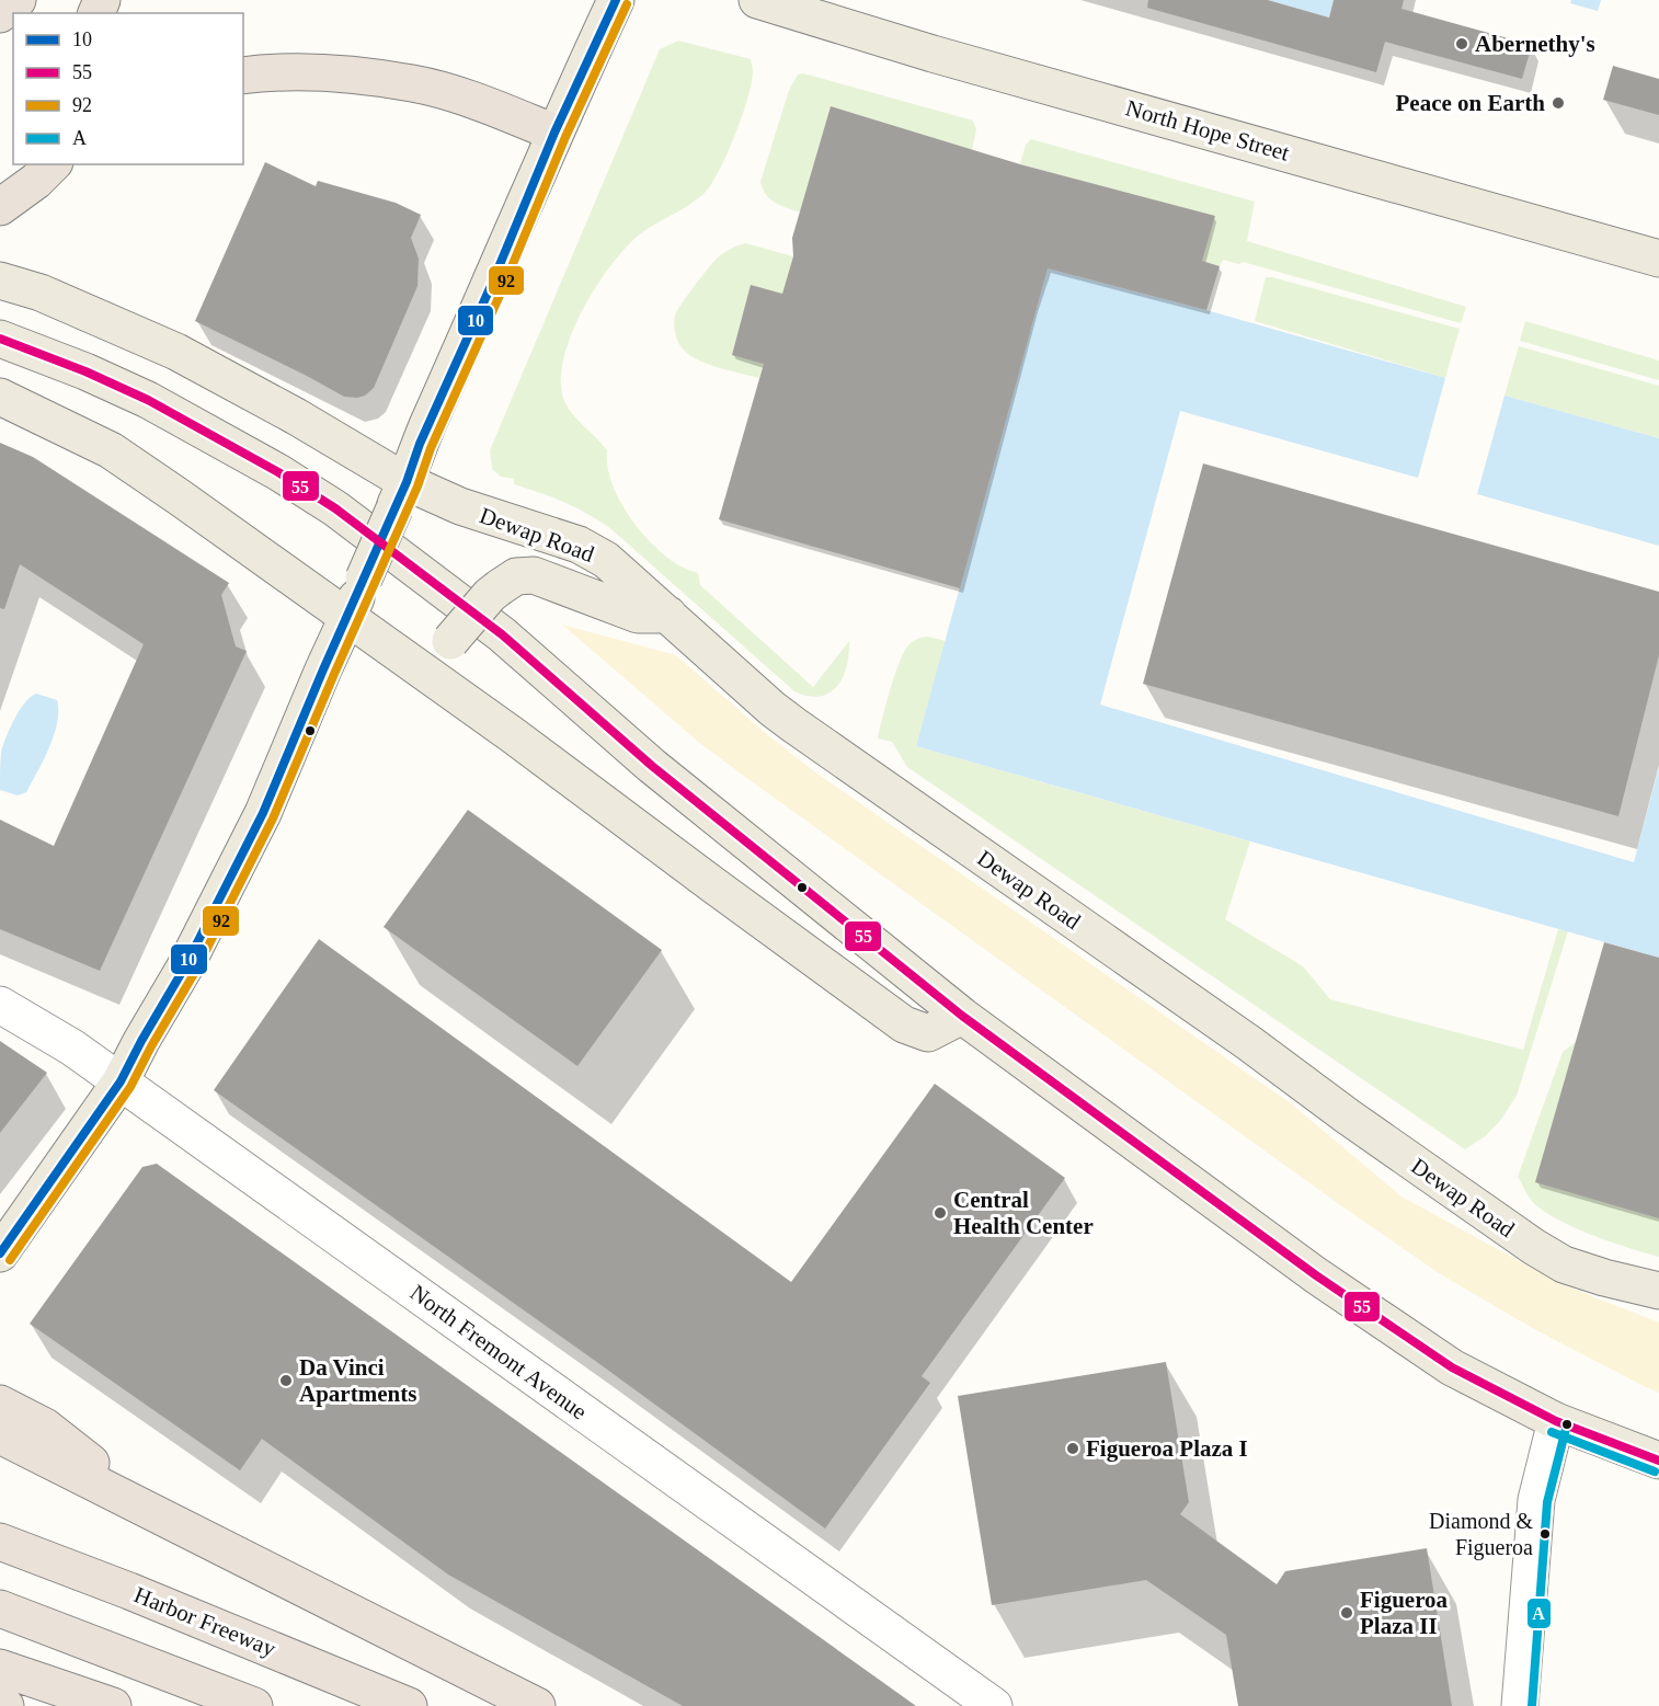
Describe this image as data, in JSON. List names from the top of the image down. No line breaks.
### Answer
{"streets":{"highway":["Harbor Freeway"],"main road":["North Hope Street","Dewap Road"],"street":["North Fremont Avenue"]},"places":["Abernethy's","Peace on Earth","Central Health Center","Da Vinci Apartments","Figueroa Plaza I","Diamond & Figueroa","Figueroa Plaza II"],"lines":["transit line 10","transit line 92","transit line 55","transit line A"],"legend":["10","55","92","A"]}
